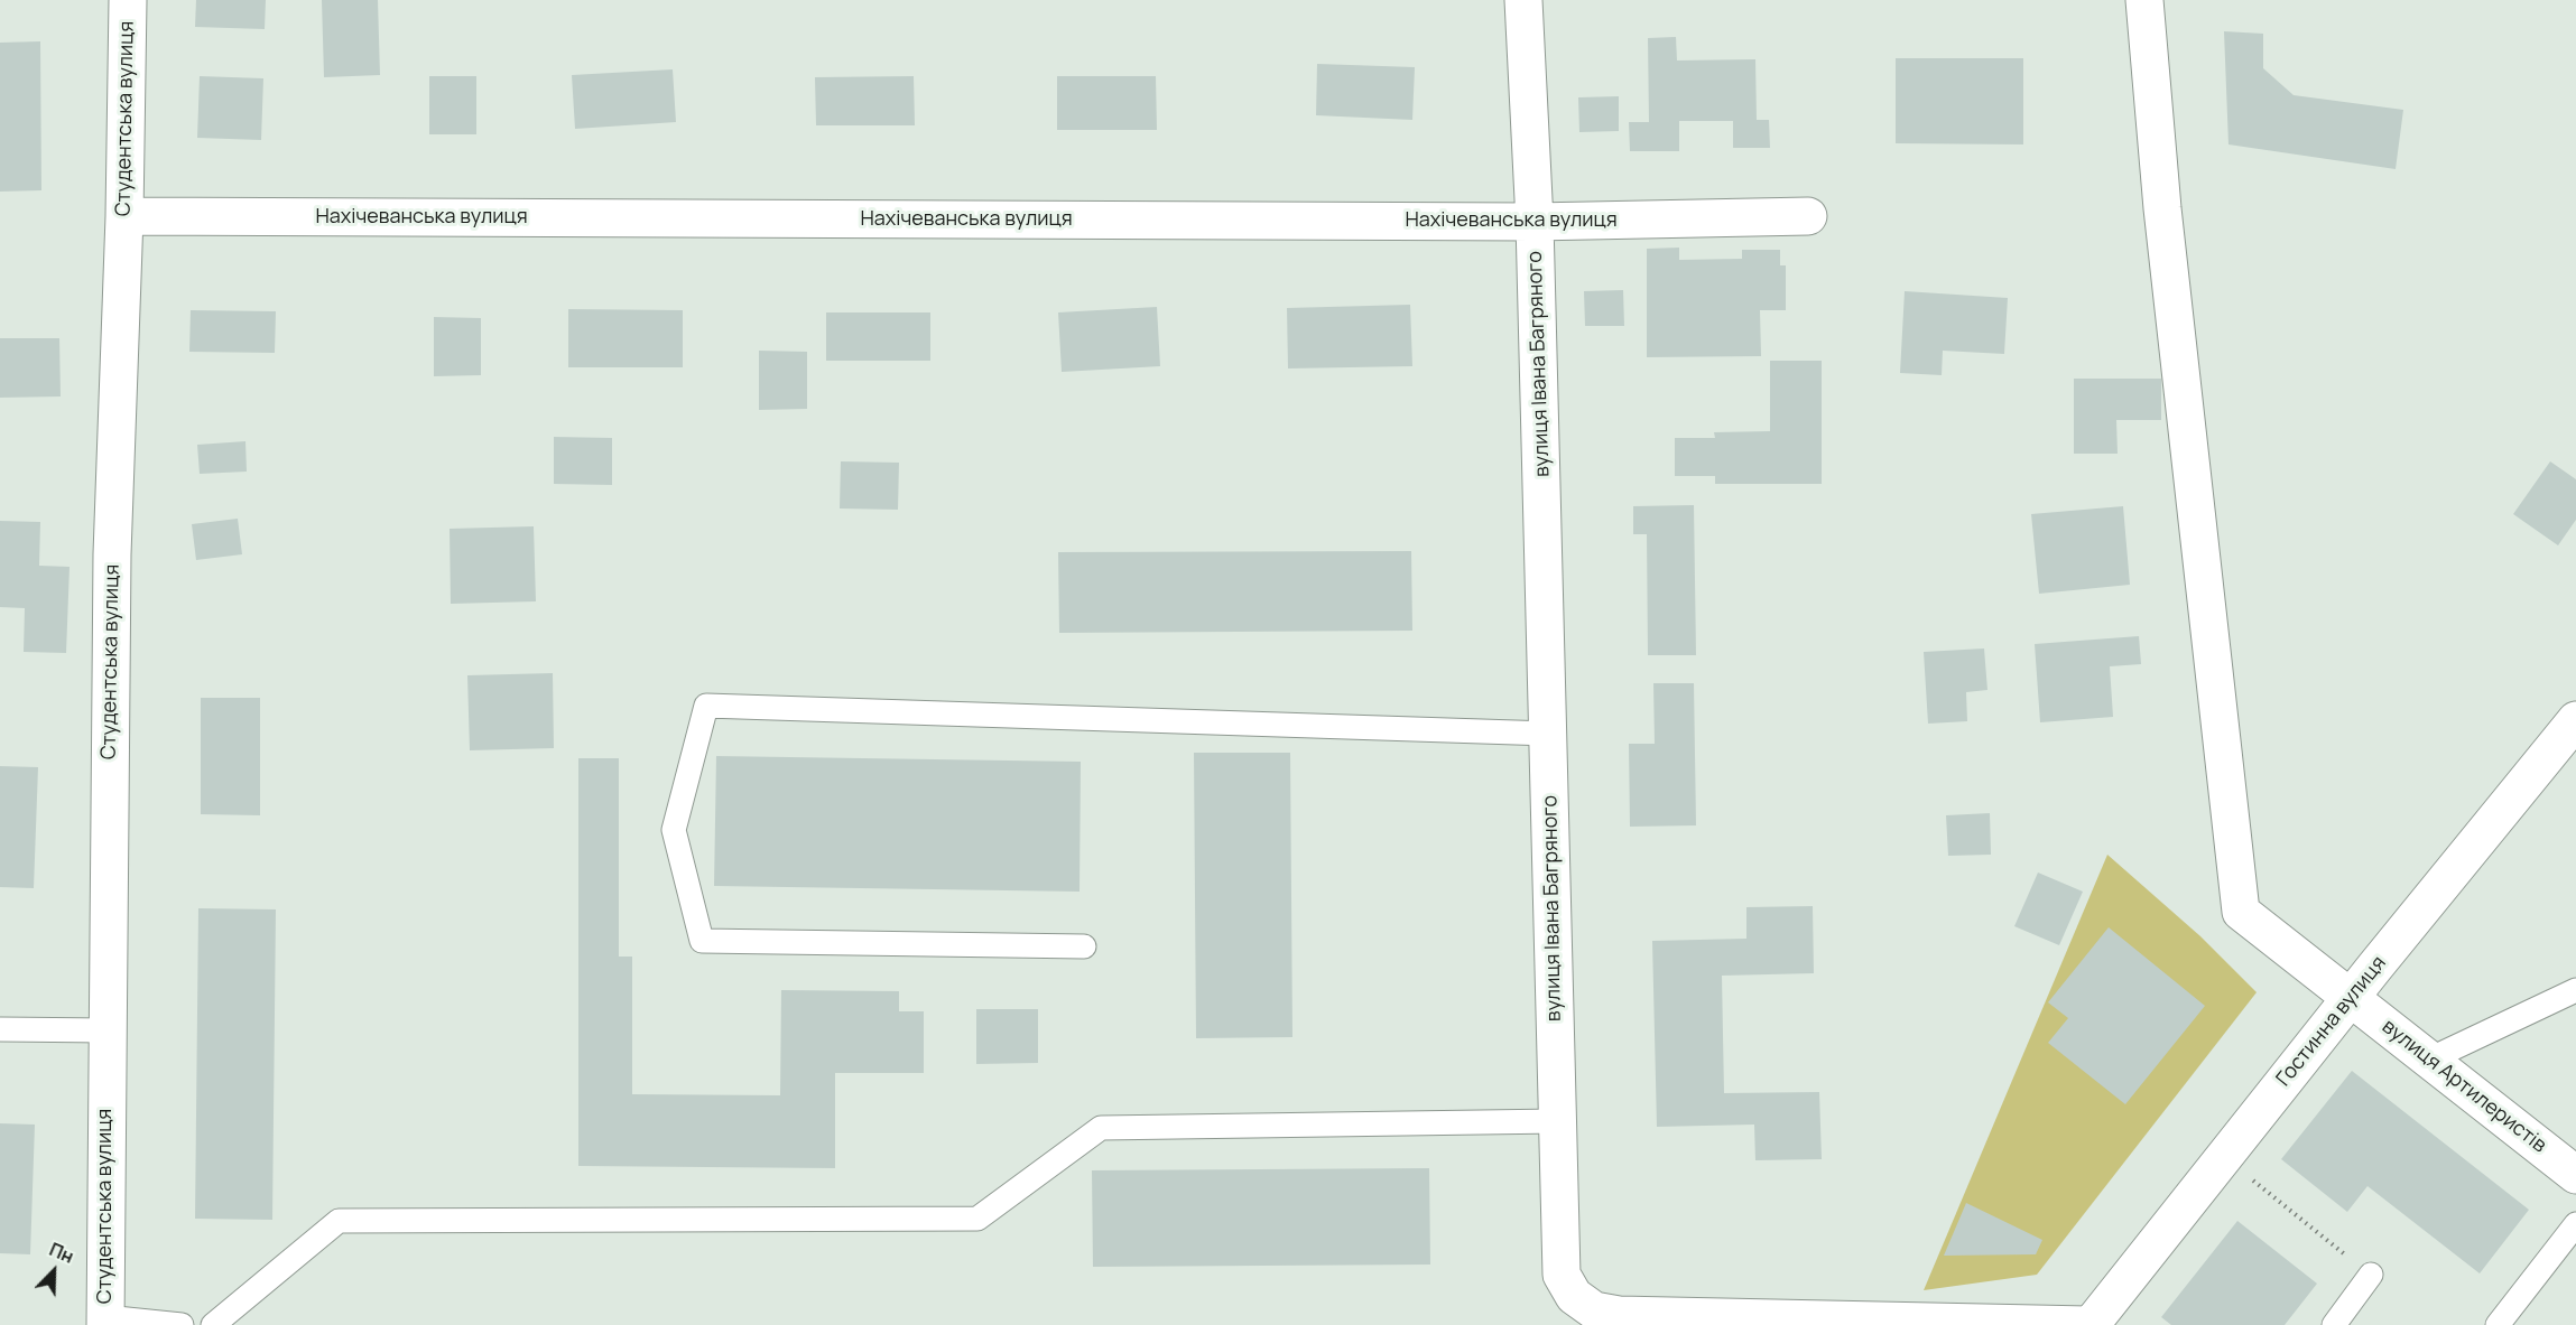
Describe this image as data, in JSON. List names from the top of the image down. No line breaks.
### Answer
{"streets":{"street":["Студентська вулиця","Нахічеванська вулиця","вулиця Івана Багряного","Гостинна вулиця","вулиця Артилеристів"]},"crossings":[["Студентська вулиця","Нахічеванська вулиця"],["Нахічеванська вулиця","вулиця Івана Багряного"],["вулиця Івана Багряного","Гостинна вулиця"],["Гостинна вулиця","вулиця Артилеристів"]],"north":"top right"}
